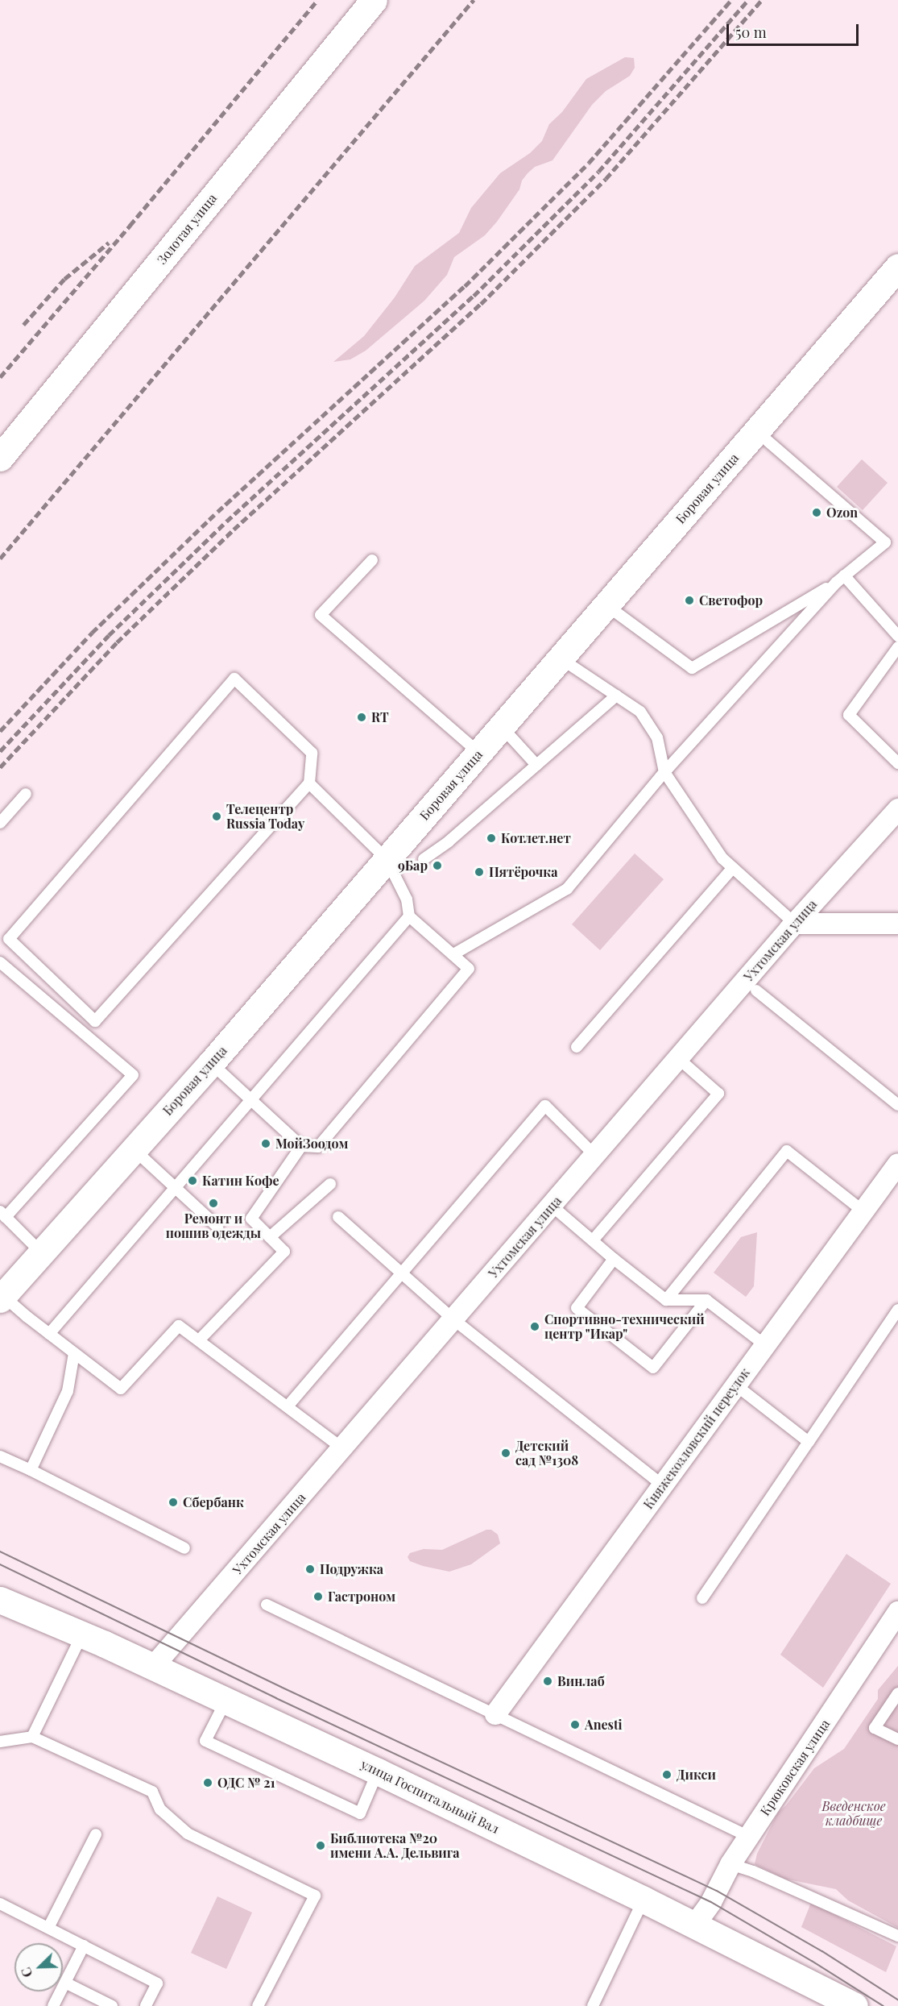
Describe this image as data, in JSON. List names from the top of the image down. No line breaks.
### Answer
{"streets":{"street":["Золотая улица","Боровая улица","Ухтомская улица","Княжекозловский переулок","Крюковская улица","улица Госпитальный Вал"]},"crossings":[["Ухтомская улица","улица Госпитальный Вал"],["Крюковская улица","улица Госпитальный Вал"]],"parks":["Введенское кладбище"],"places":["Ozon","Светофор","RT","Телецентр Russia Today","Котлет.нет","9Бар","Пятёрочка","МойЗоодом","Катин Кофе","Ремонт и пошив одежды","Спортивно-технический центр \"Икар\"","Детский сад №1308","Сбербанк","Подружка","Гастроном","Винлаб","Anesti","Дикси","ОДС № 21","Библиотека №20 имени А.А. Дельвига"],"scale_bar":"50 m","north":"bottom left"}
